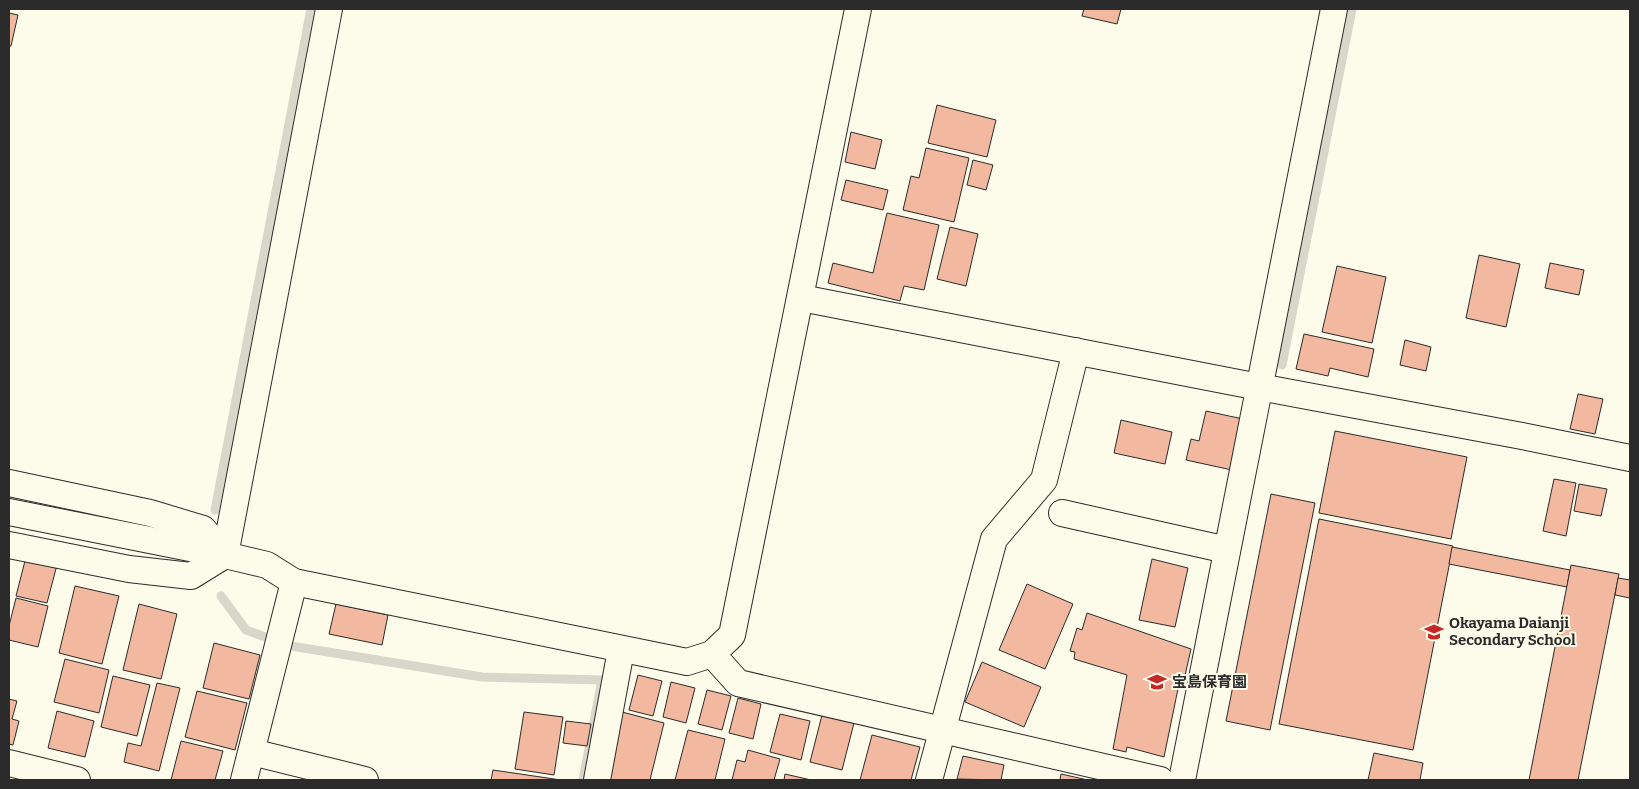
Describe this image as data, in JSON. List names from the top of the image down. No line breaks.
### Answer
{"places":{"school or university":["Okayama Daianji Secondary School","宝島保育園"]}}
